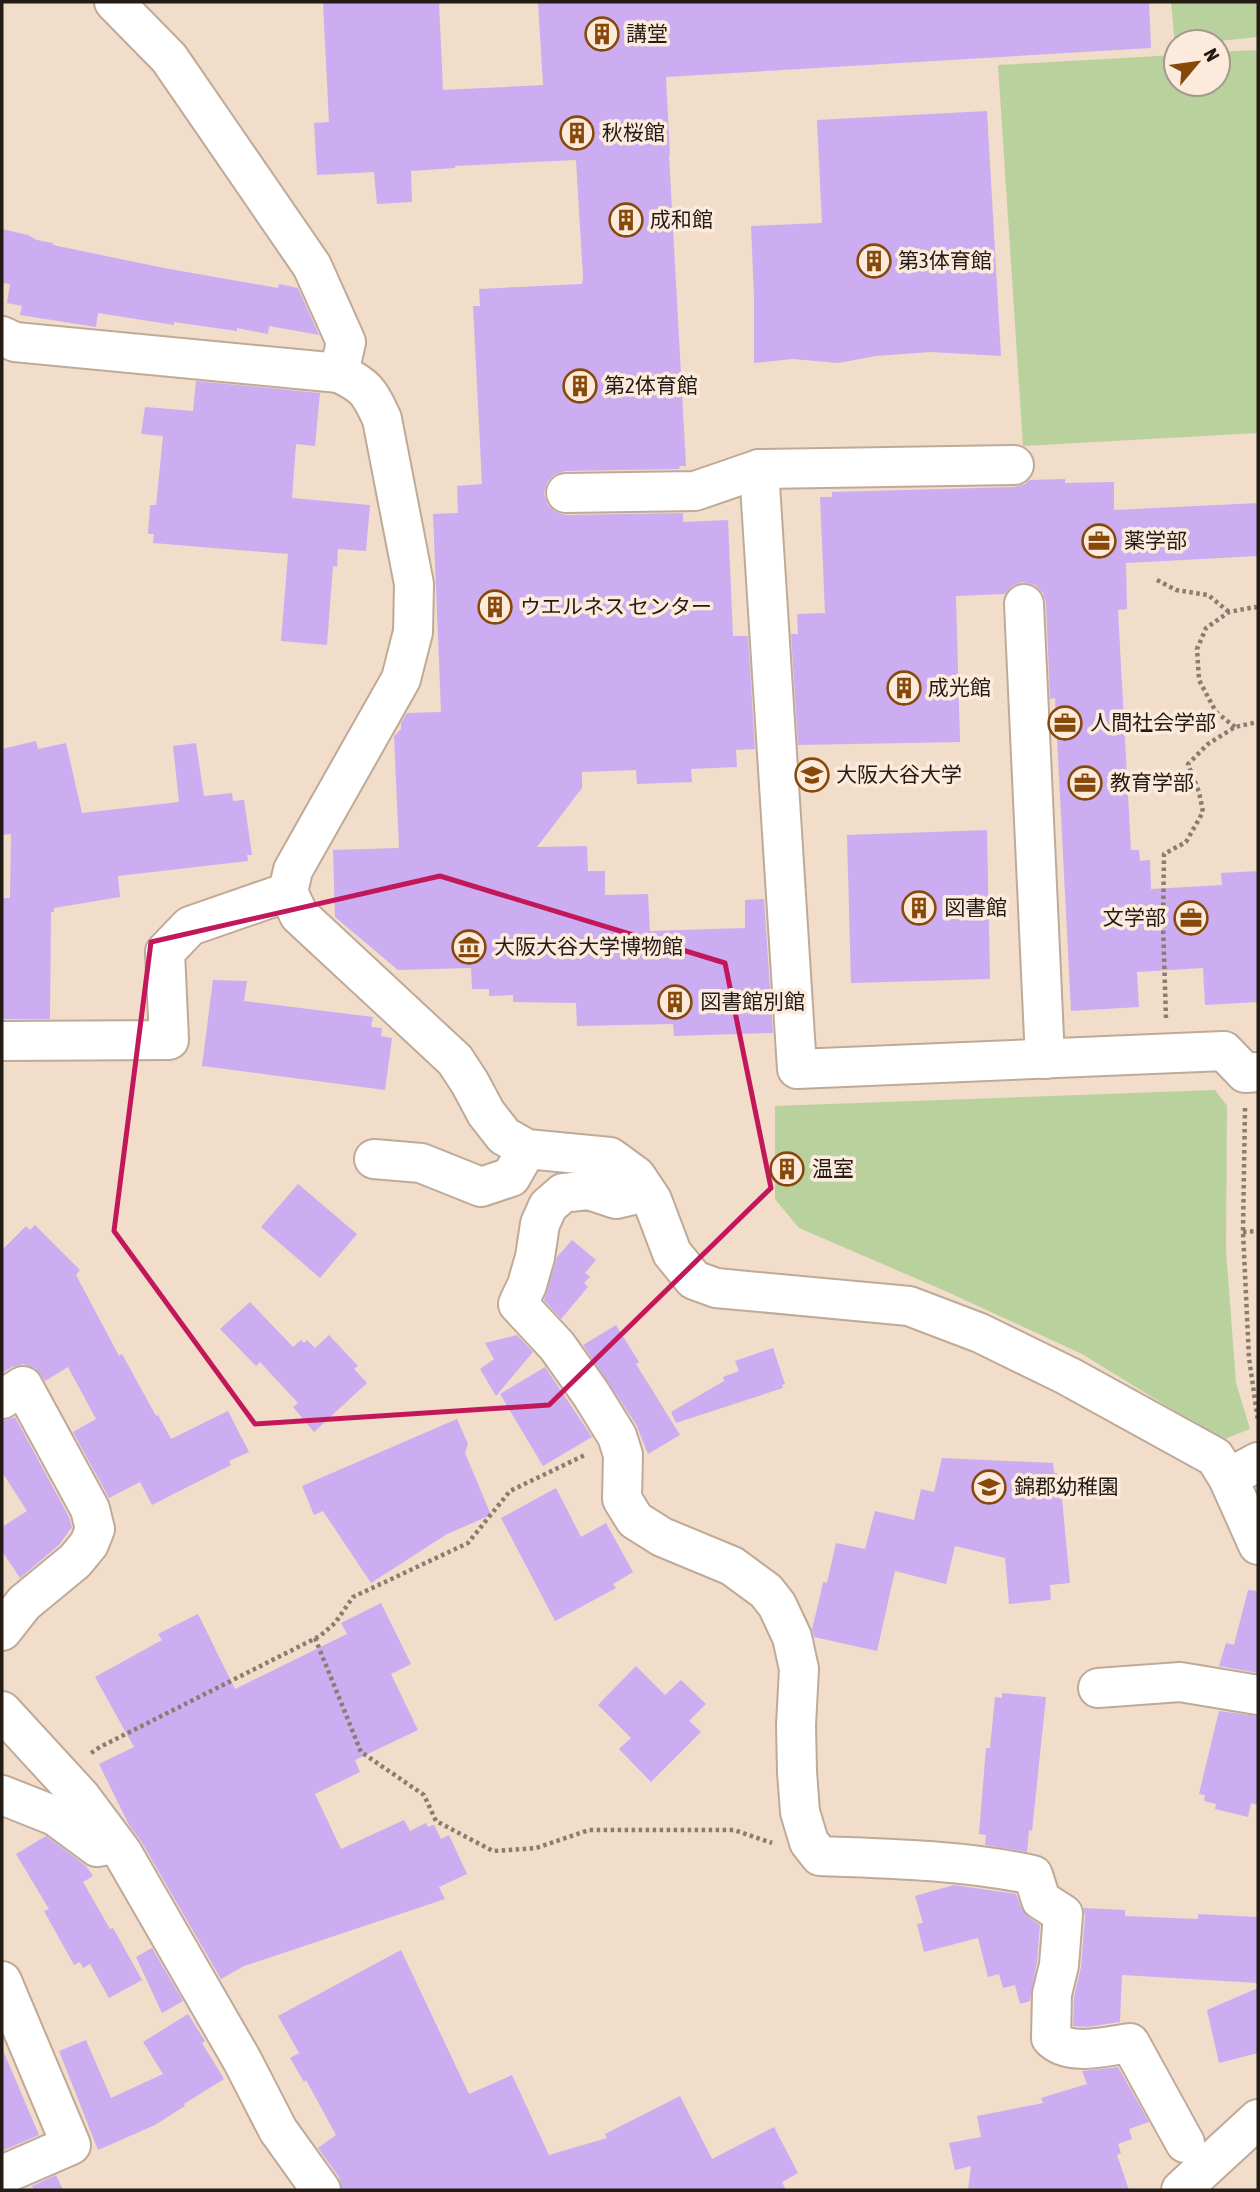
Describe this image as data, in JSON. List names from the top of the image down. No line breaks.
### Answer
{"places":{"building":["講堂","秋桜館","成和館","第3体育館","第2体育館","ウエルネス センター","成光館","図書館","図書館別館","温室"],"office":["薬学部","人間社会学部","教育学部","文学部"],"school or university":["大阪大谷大学","錦郡幼稚園"],"museum":["大阪大谷大学博物館"]},"north":"top right"}
